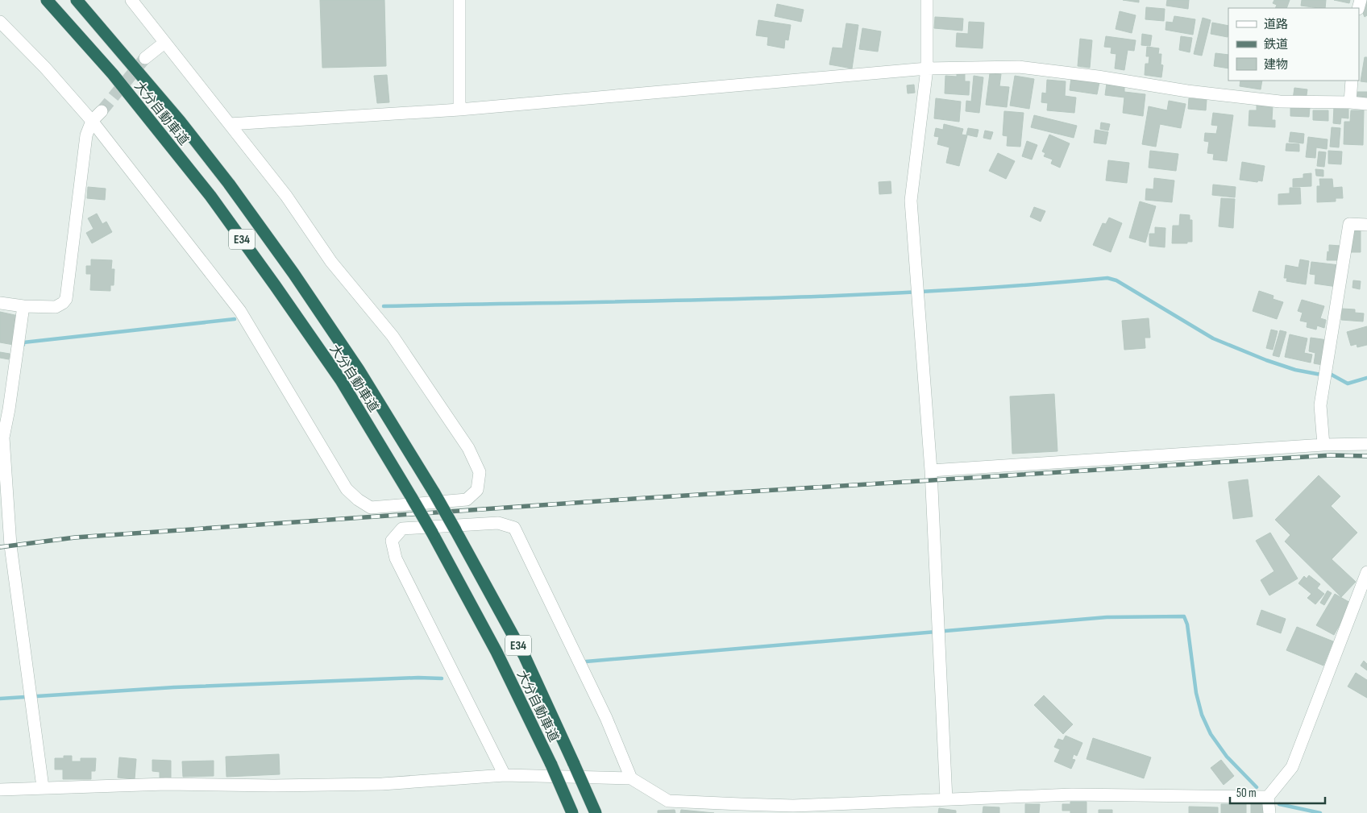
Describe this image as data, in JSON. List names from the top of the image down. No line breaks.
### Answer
{"streets":{"highway":["大分自動車道","E34"]},"legend":["道路","鉄道","建物"],"scale_bar":"50 m"}
